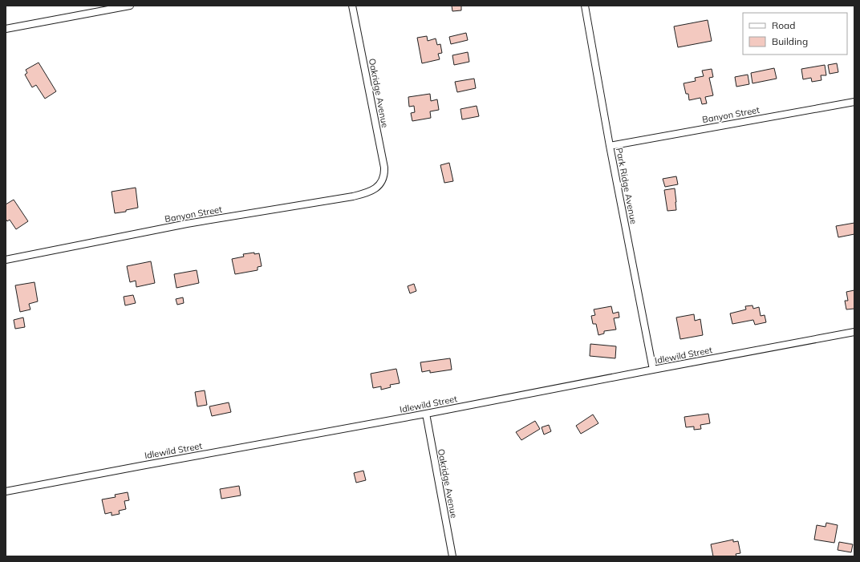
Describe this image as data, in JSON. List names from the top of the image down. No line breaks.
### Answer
{"streets":{"street":["Oakridge Avenue","Banyon Street","Park Ridge Avenue","Idlewild Street"]},"crossings":[["Oakridge Avenue","Banyon Street"],["Oakridge Avenue","Idlewild Street"],["Banyon Street","Park Ridge Avenue"],["Park Ridge Avenue","Idlewild Street"]],"legend":["Road","Building"]}
